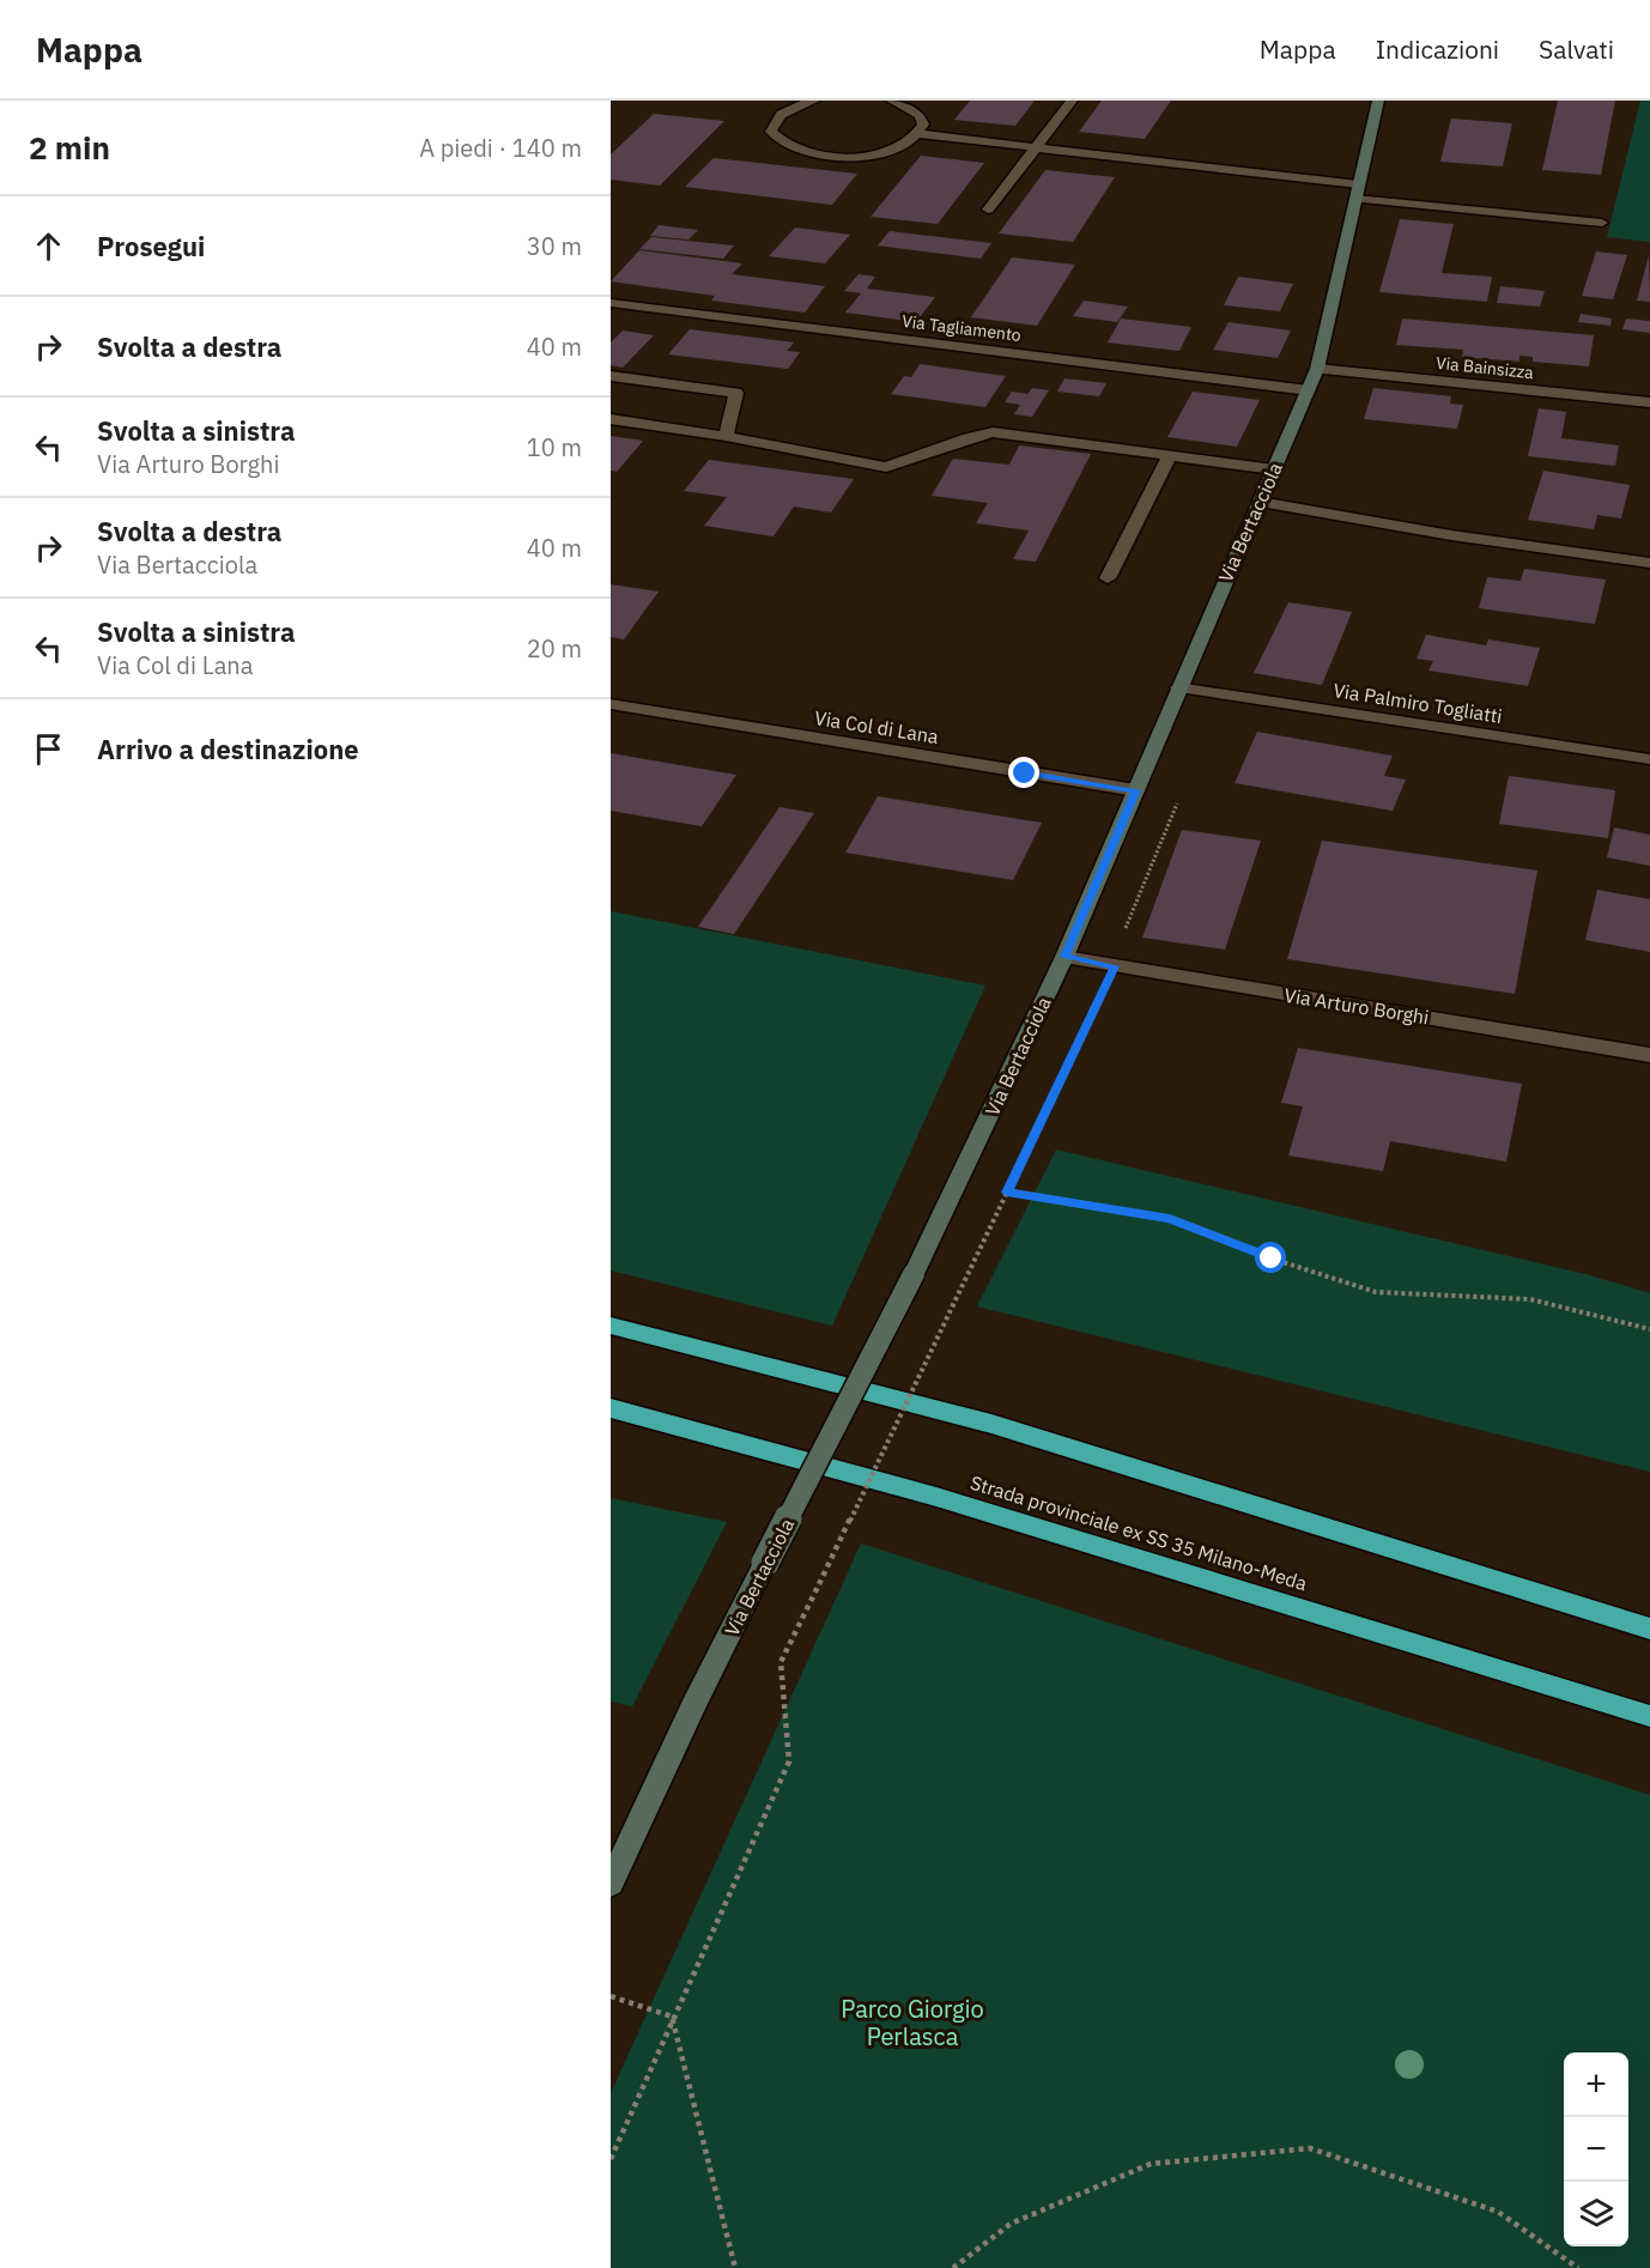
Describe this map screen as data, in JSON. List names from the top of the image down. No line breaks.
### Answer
{"streets":{"highway":["Strada provinciale ex SS 35 Milano-Meda"],"street":["Via Tagliamento","Via Bainsizza","Via Bertacciola","Via Palmiro Togliatti","Via Col di Lana","Via Arturo Borghi"]},"crossings":[["Via Tagliamento","Via Bertacciola"],["Via Bainsizza","Via Bertacciola"],["Via Bertacciola","Via Palmiro Togliatti"],["Via Bertacciola","Via Col di Lana"],["Via Bertacciola","Via Arturo Borghi"]],"parks":["Parco Giorgio Perlasca"],"page":{"header":"Mappa","nav":["Mappa","Indicazioni","Salvati"],"heading":["2 min","A piedi · 140 m"],"list":[["Prosegui","30 m"],["Svolta a destra","40 m"],["Svolta a sinistra","Via Arturo Borghi","10 m"],["Svolta a destra","Via Bertacciola","40 m"],["Svolta a sinistra","Via Col di Lana","20 m"],"Arrivo a destinazione"],"map_buttons":["+","−"]}}
